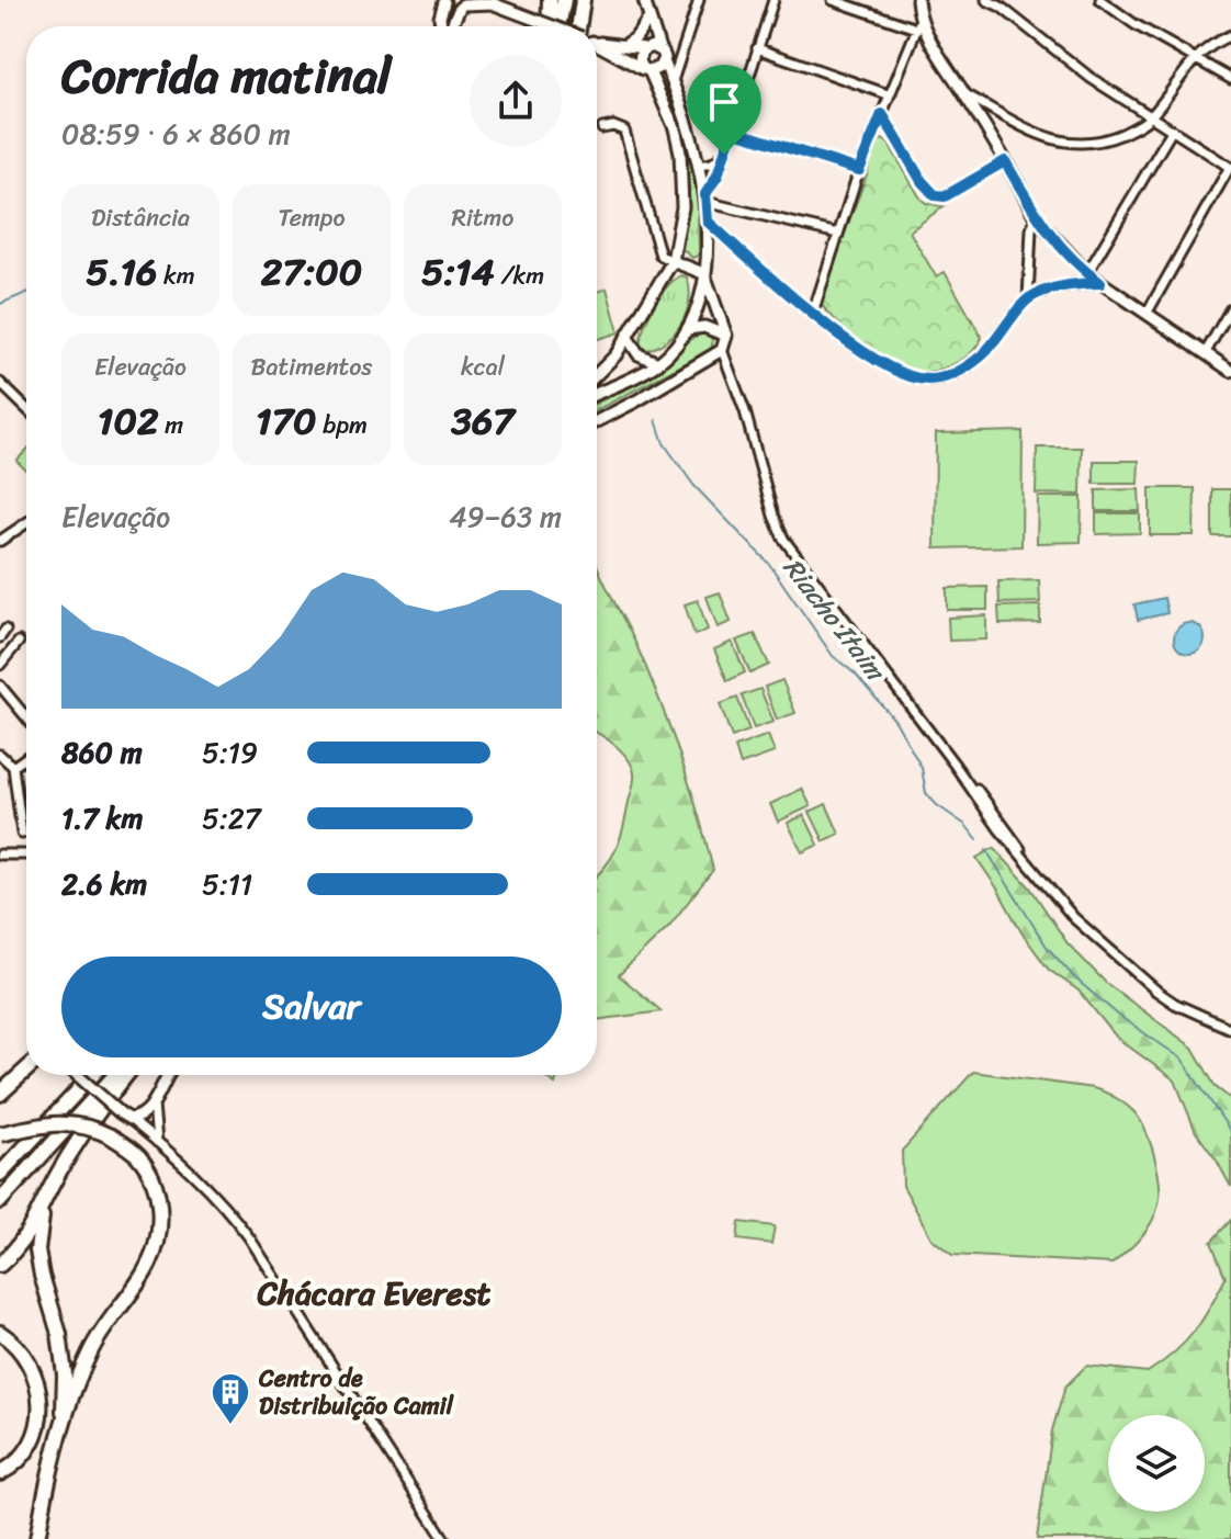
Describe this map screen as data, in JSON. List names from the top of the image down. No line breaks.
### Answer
{"districts":["Chácara Everest"],"water":["Riacho Itaim"],"places":{"building":["Centro de Distribuição Camil"]},"page":{"heading":["Corrida matinal","08:59 · 6 × 860 m"],"stats":[["Distância","5.16 km"],["Tempo","27:00"],["Ritmo","5:14 /km"],["Elevação","102 m"],["Batimentos","170 bpm"],["kcal","367"]],"chart":["Elevação","49–63 m"],"list":[{"name":"860 m","note":"5:19"},{"name":"1.7 km","note":"5:27"},{"name":"2.6 km","note":"5:11"}],"buttons":"Salvar"}}
